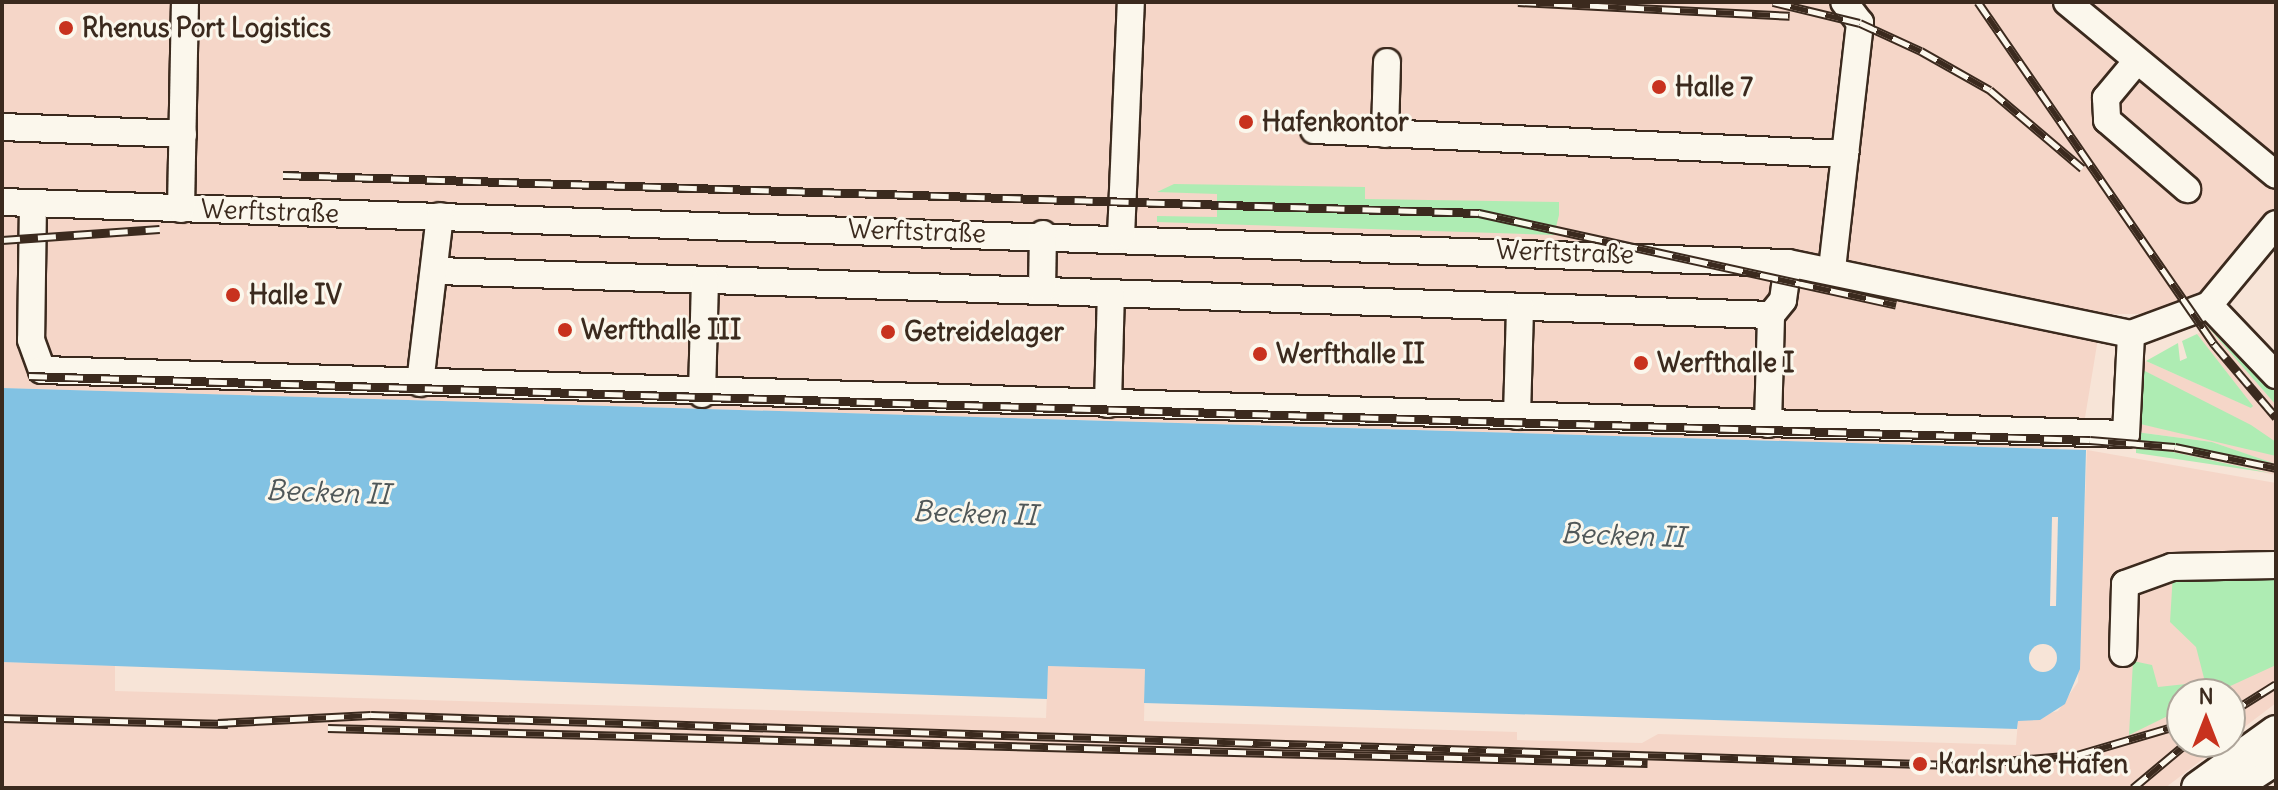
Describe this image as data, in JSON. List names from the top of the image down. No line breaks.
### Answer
{"streets":{"street":["Werftstraße"]},"water":["Becken II"],"places":["Rhenus Port Logistics","Halle 7","Hafenkontor","Halle IV","Werfthalle III","Getreidelager","Werfthalle II","Werfthalle I","Karlsruhe Hafen"],"north":"top"}
